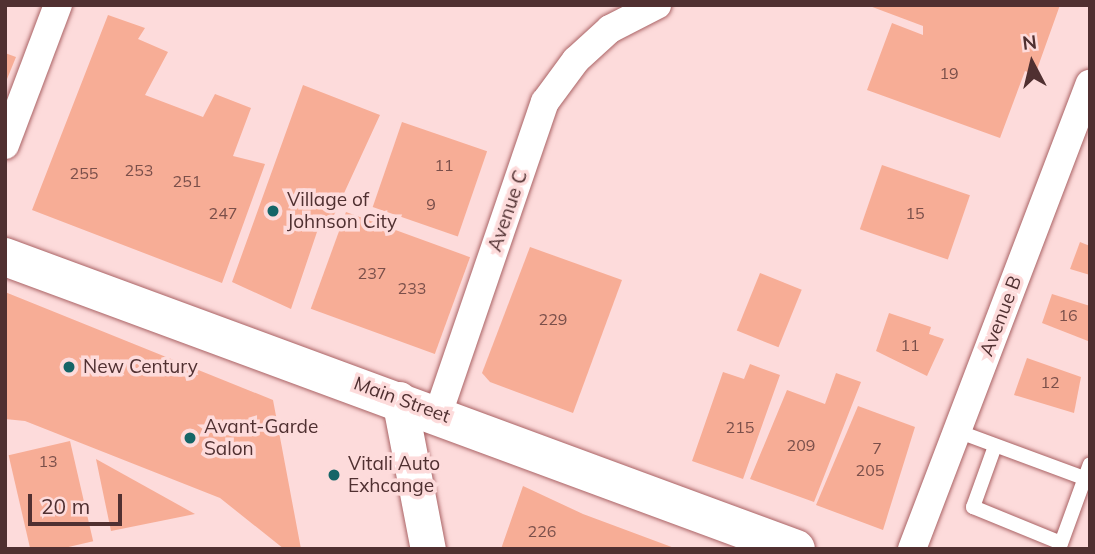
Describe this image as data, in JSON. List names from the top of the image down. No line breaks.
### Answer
{"streets":{"main road":["Main Street"],"street":["Avenue C","Avenue B"]},"crossings":[["Avenue C","Main Street"]],"places":["Village of Johnson City","New Century","Avant-Garde Salon","Vitali Auto Exhcange"],"house_numbers":["19","11","253","255","251","9","247","15","237","233","16","229","11","12","215","209","7","13","205","226"],"scale_bar":"20 m","north":"top"}
